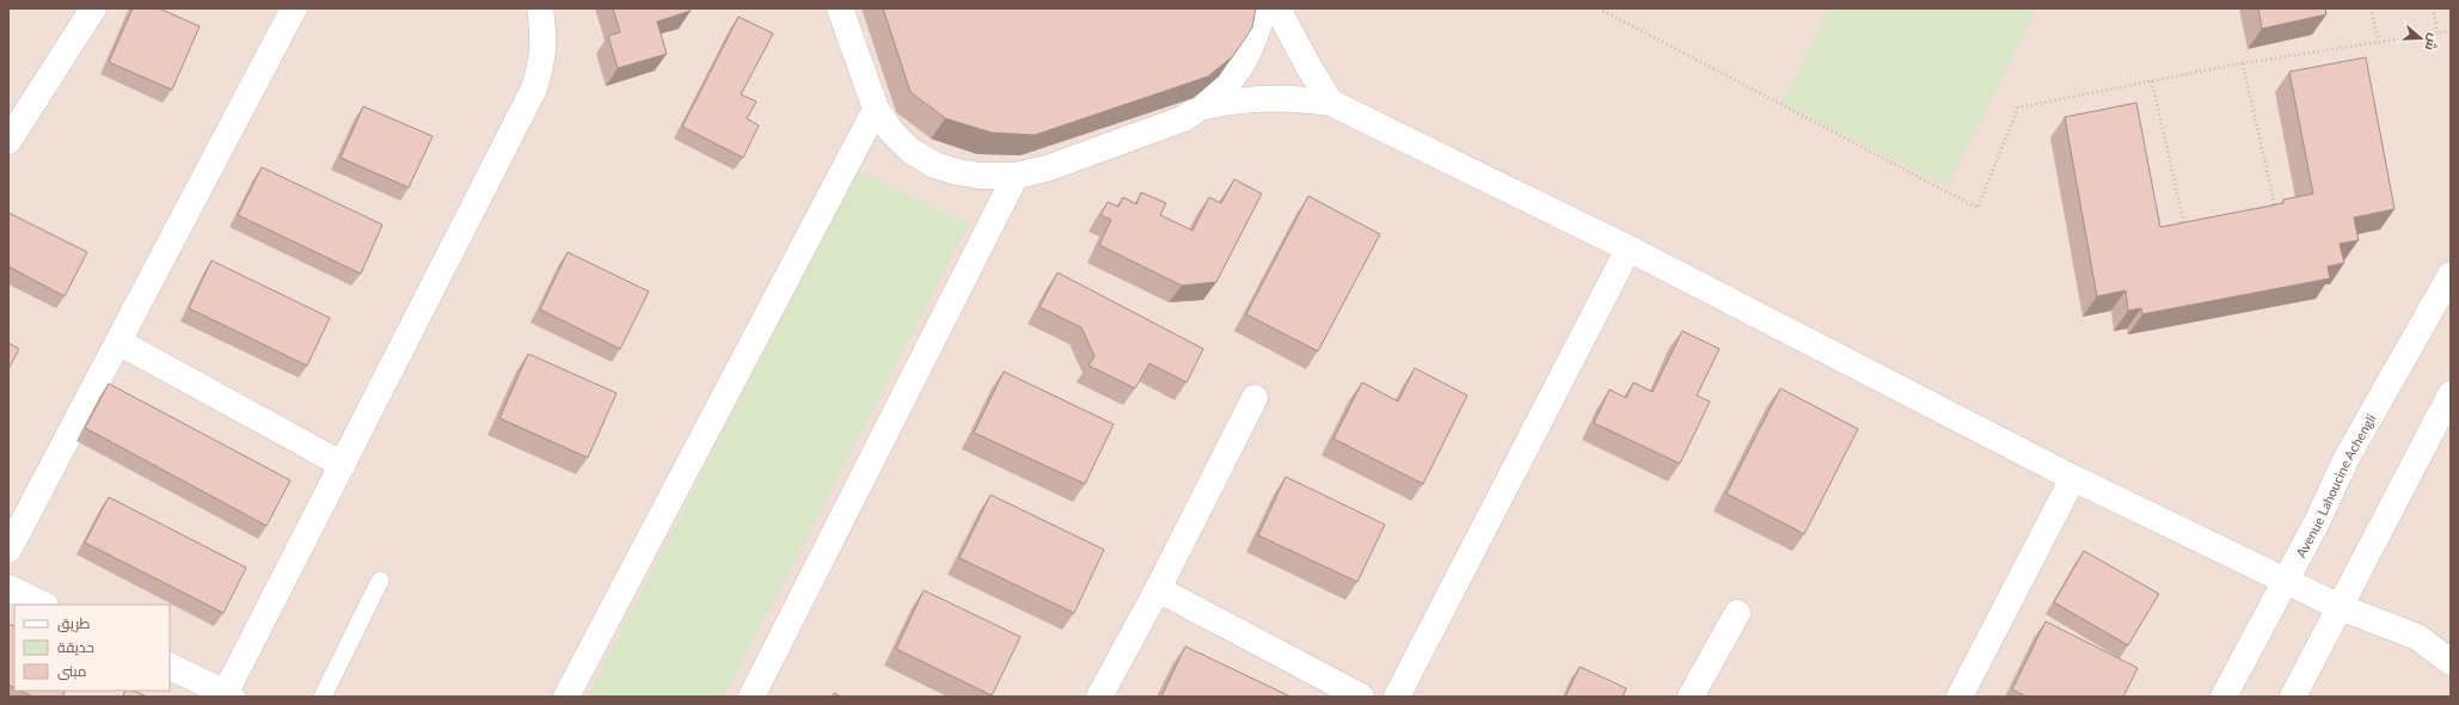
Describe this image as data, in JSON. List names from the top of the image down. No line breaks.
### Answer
{"streets":{"street":["Avenue Lahoucine Achengli"]},"legend":["طريق","حديقة","مبنى"],"north":"right"}
